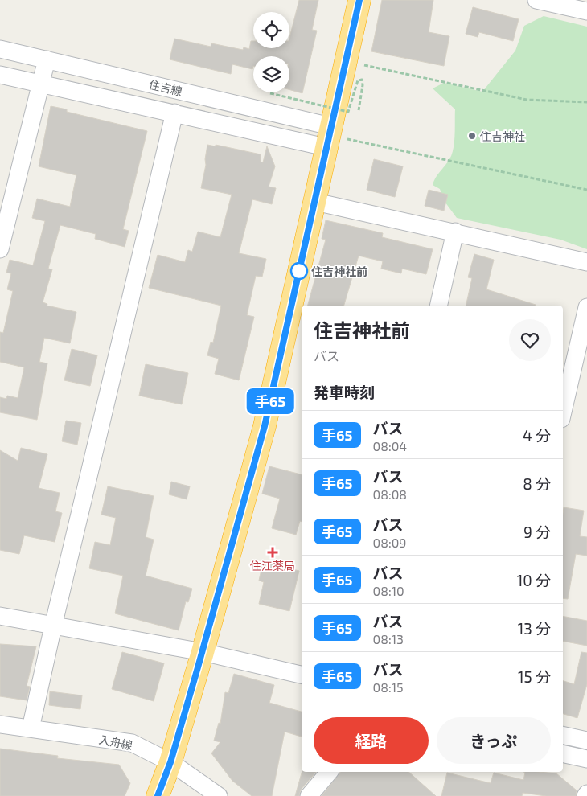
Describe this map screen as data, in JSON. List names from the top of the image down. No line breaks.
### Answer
{"streets":{"street":["住吉線","入舟線"]},"places":{"other":["住吉神社","住吉神社前"],"health":["住江薬局"]},"lines":["bus line 手65"],"page":{"on_map":"手65","heading":[["住吉神社前","バス"],"発車時刻"],"list":[{"mark":"手65","name":"バス","note":"08:04","value":"4 分"},{"mark":"手65","name":"バス","note":"08:08","value":"8 分"},{"mark":"手65","name":"バス","note":"08:09","value":"9 分"},{"mark":"手65","name":"バス","note":"08:10","value":"10 分"},{"mark":"手65","name":"バス","note":"08:13","value":"13 分"},{"mark":"手65","name":"バス","note":"08:15","value":"15 分"}],"buttons":["経路","きっぷ"]}}
